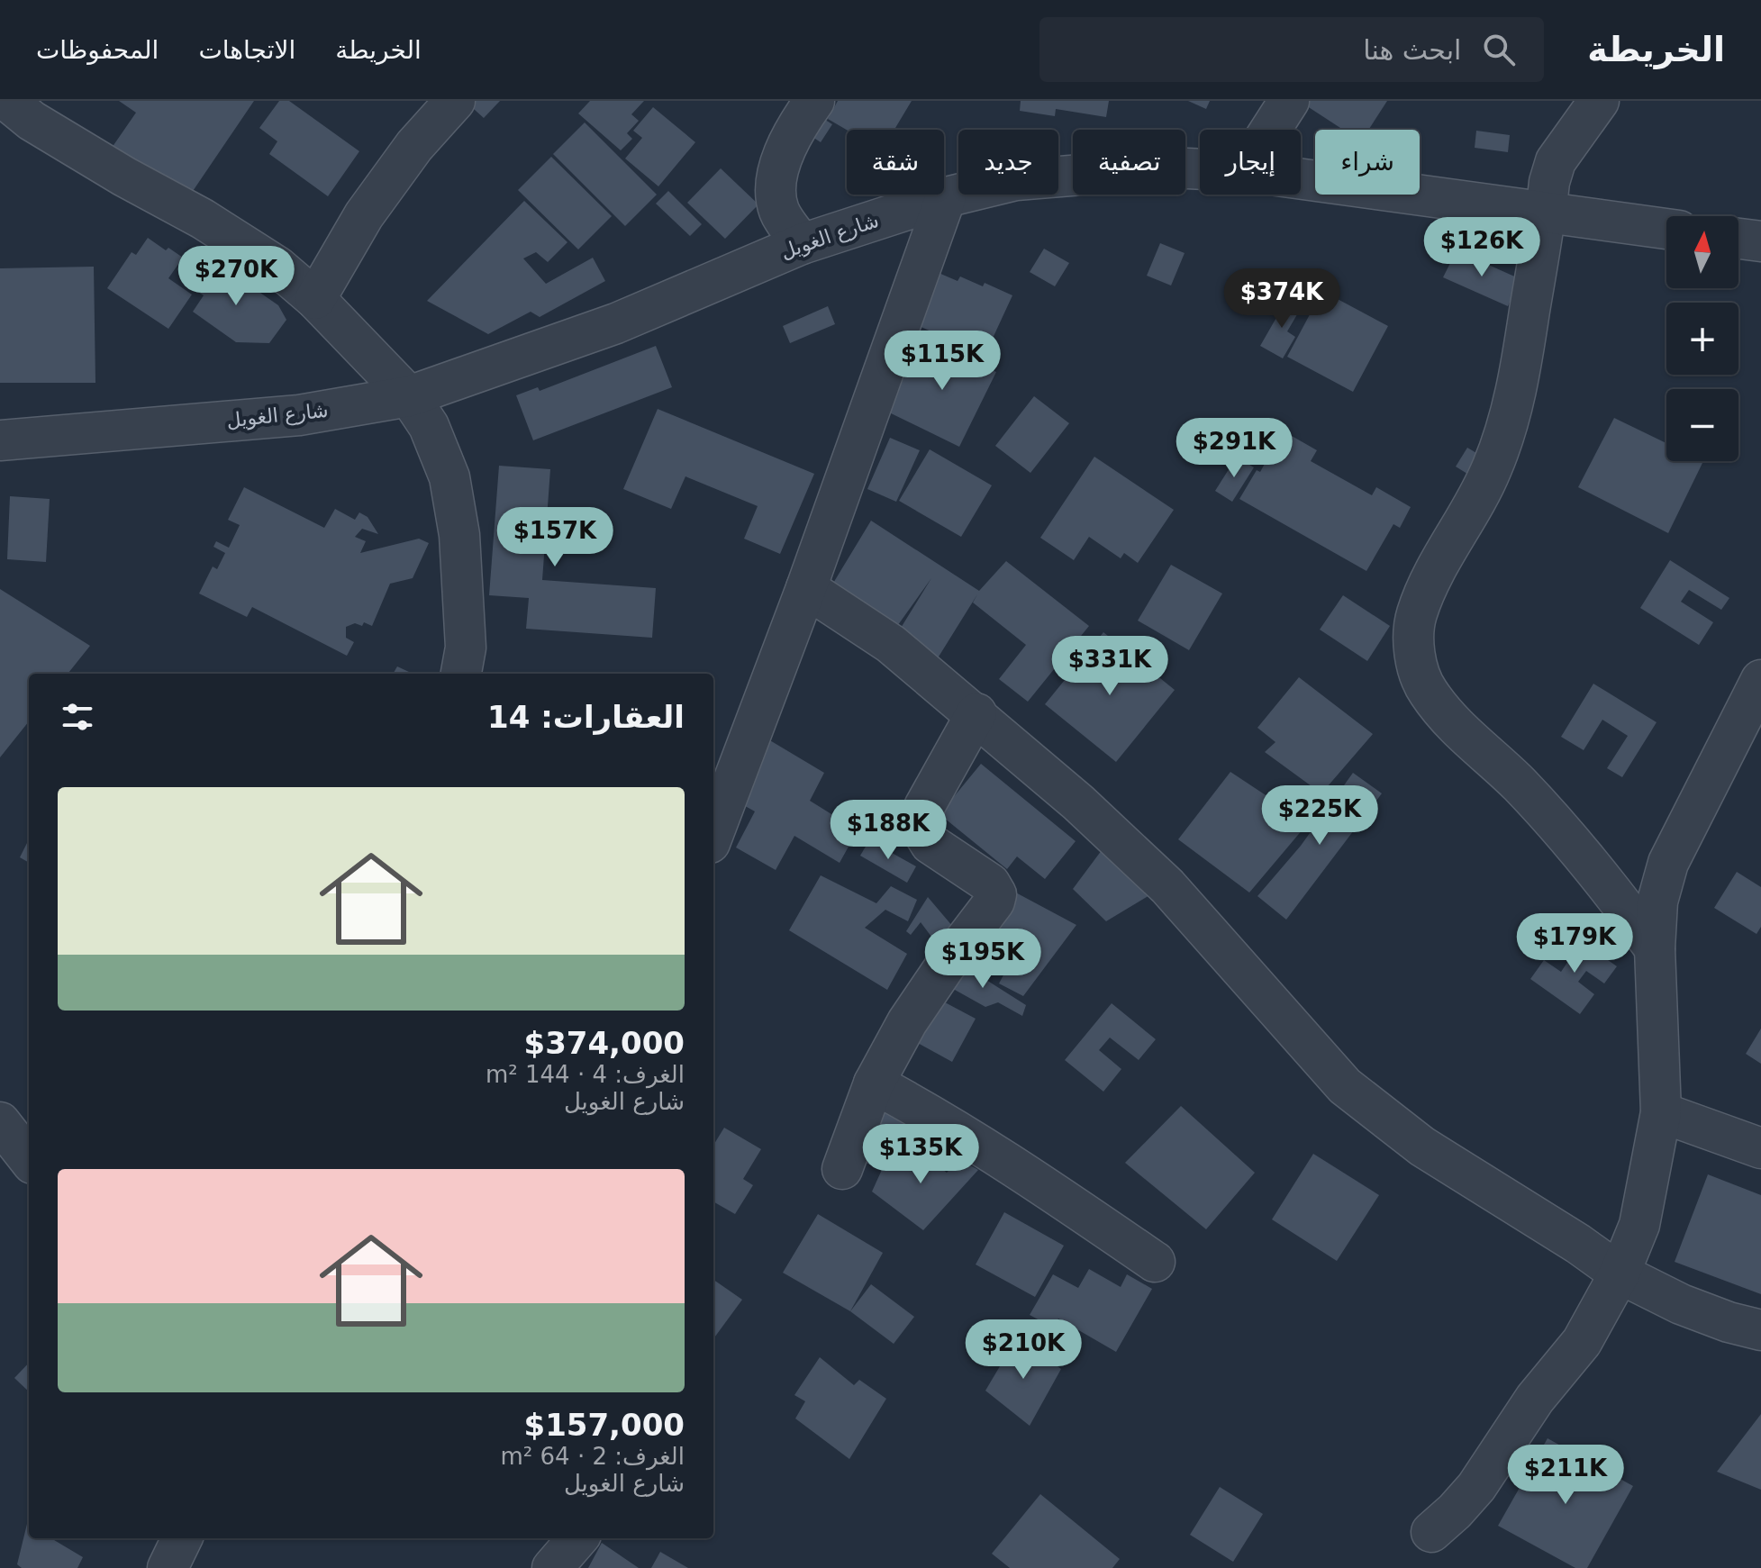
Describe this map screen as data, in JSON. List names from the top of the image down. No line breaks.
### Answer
{"streets":{"street":["شارع الغويل"]},"north":"top","page":{"header":"الخريطة","search":"ابحث هنا","nav":["الخريطة","الاتجاهات","المحفوظات"],"chip":["شراء","إيجار","تصفية","جديد","شقة"],"map_buttons":["+","−"],"price":["$126K","$270K","$374K","$115K","$291K","$157K","$331K","$225K","$188K","$179K","$195K","$135K","$210K","$211K"],"heading":"العقارات: 14","list":[{"name":"$374,000","note":"الغرف: 4 · 144 m² · شارع الغويل"},{"name":"$157,000","note":"الغرف: 2 · 64 m² · شارع الغويل"}]}}
